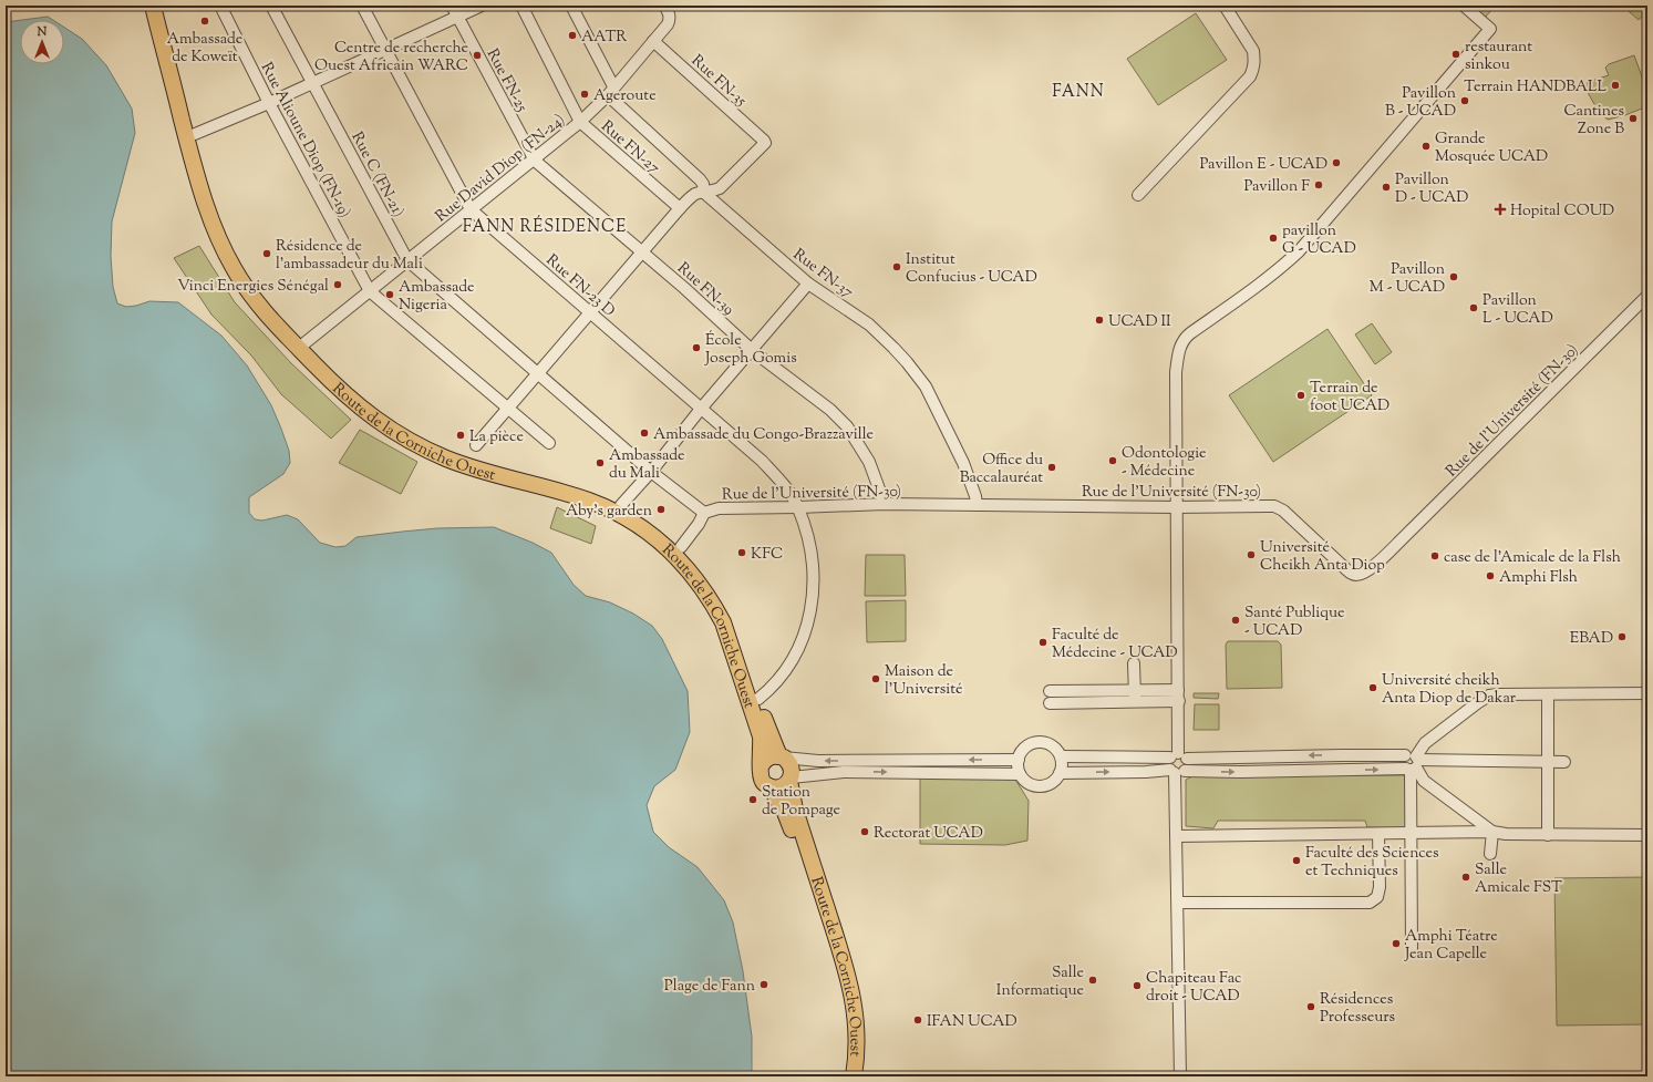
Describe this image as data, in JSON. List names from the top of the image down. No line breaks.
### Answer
{"streets":{"highway":["Route de la Corniche Ouest"],"street":["Rue FN-25","Rue FN-35","Rue Alioune Diop (FN-19)","Rue FN-27","Rue David Diop (FN-24)","Rue C (FN-21)","Rue FN-37","Rue FN-23 D","Rue FN-39","Rue de l'Université (FN-30)"]},"crossings":[["Rue FN-25","Rue David Diop (FN-24)"],["Rue FN-25","Rue FN-39"],["Rue FN-35","Rue David Diop (FN-24)"],["Rue FN-35","Rue FN-37"],["Rue Alioune Diop (FN-19)","Rue David Diop (FN-24)"],["Rue FN-27","Rue David Diop (FN-24)"],["Rue David Diop (FN-24)","Rue C (FN-21)"],["Rue David Diop (FN-24)","Rue FN-37"],["Rue David Diop (FN-24)","Rue FN-23 D"],["Rue David Diop (FN-24)","Route de la Corniche Ouest"],["Rue C (FN-21)","Rue de l'Université (FN-30)"],["Rue FN-37","Rue de l'Université (FN-30)"],["Rue FN-23 D","Rue de l'Université (FN-30)"],["Rue FN-23 D","Route de la Corniche Ouest"],["Rue FN-39","Rue de l'Université (FN-30)"]],"districts":["FANN","FANN RÉSIDENCE"],"places":{"other":["Ambassade de Koweït","AATR","restaurant sinkou","Centre de recherche Ouest Africain WARC","Terrain HANDBALL","Ageroute","Pavillon B - UCAD","Cantines Zone B","Grande Mosquée UCAD","Pavillon E - UCAD","Pavillon F","Pavillon D - UCAD","pavillon G - UCAD","Résidence de l'ambassadeur du Mali","Institut Confucius - UCAD","Pavillon M - UCAD","Vinci Energies Sénégal","Ambassade Nigeria","Pavillon L - UCAD","UCAD II","École Joseph Gomis","Terrain de foot UCAD","Ambassade du Congo-Brazzaville","La pièce","Odontologie - Médecine","Ambassade du Mali","Office du Baccalauréat","Aby's garden","KFC","Université Cheikh Anta Diop","case de l'Amicale de la Flsh","Amphi Flsh","Santé Publique - UCAD","EBAD","Faculté de Médecine - UCAD","Maison de l'Université","Université cheikh Anta Diop de Dakar","Station de Pompage","Rectorat UCAD","Faculté des Sciences et Techniques","Salle Amicale FST","Amphi Téatre Jean Capelle","Salle Informatique","Plage de Fann","Chapiteau Fac droit - UCAD","Résidences Professeurs","IFAN UCAD"],"health":["Hopital COUD"]},"north":"top"}
